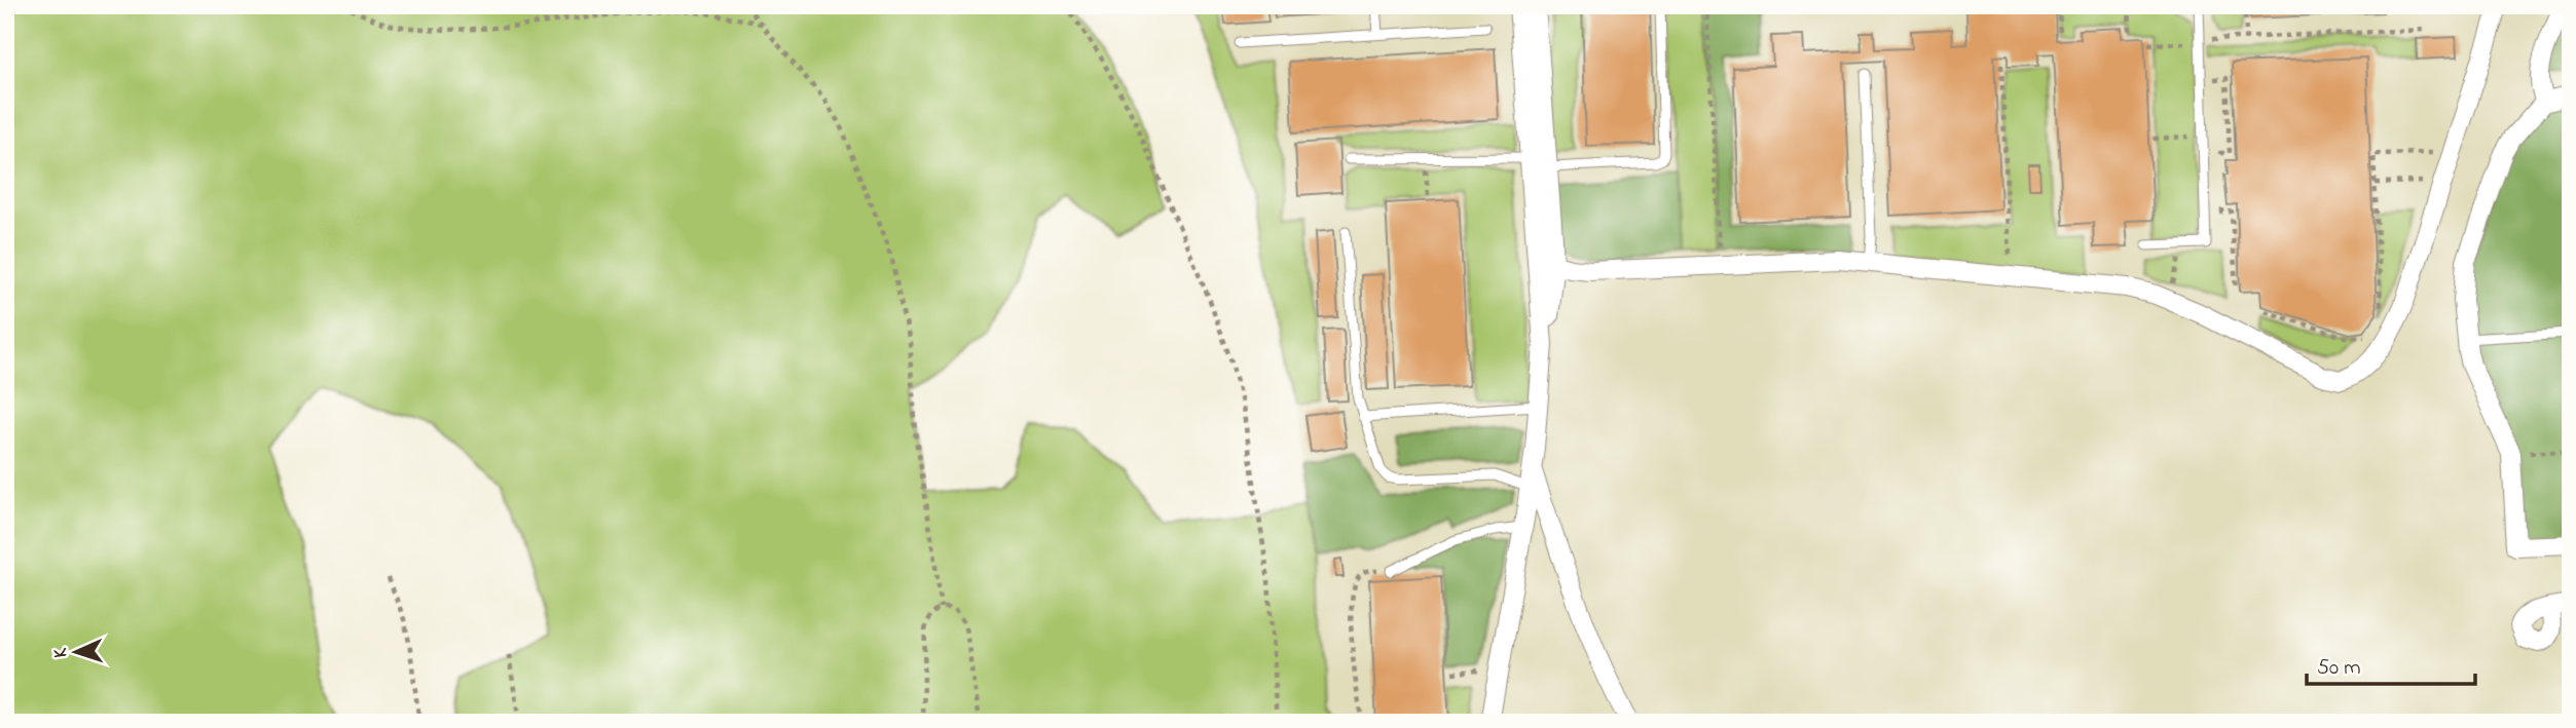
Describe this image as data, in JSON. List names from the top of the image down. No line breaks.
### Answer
{"scale_bar":"50 m","north":"left"}
